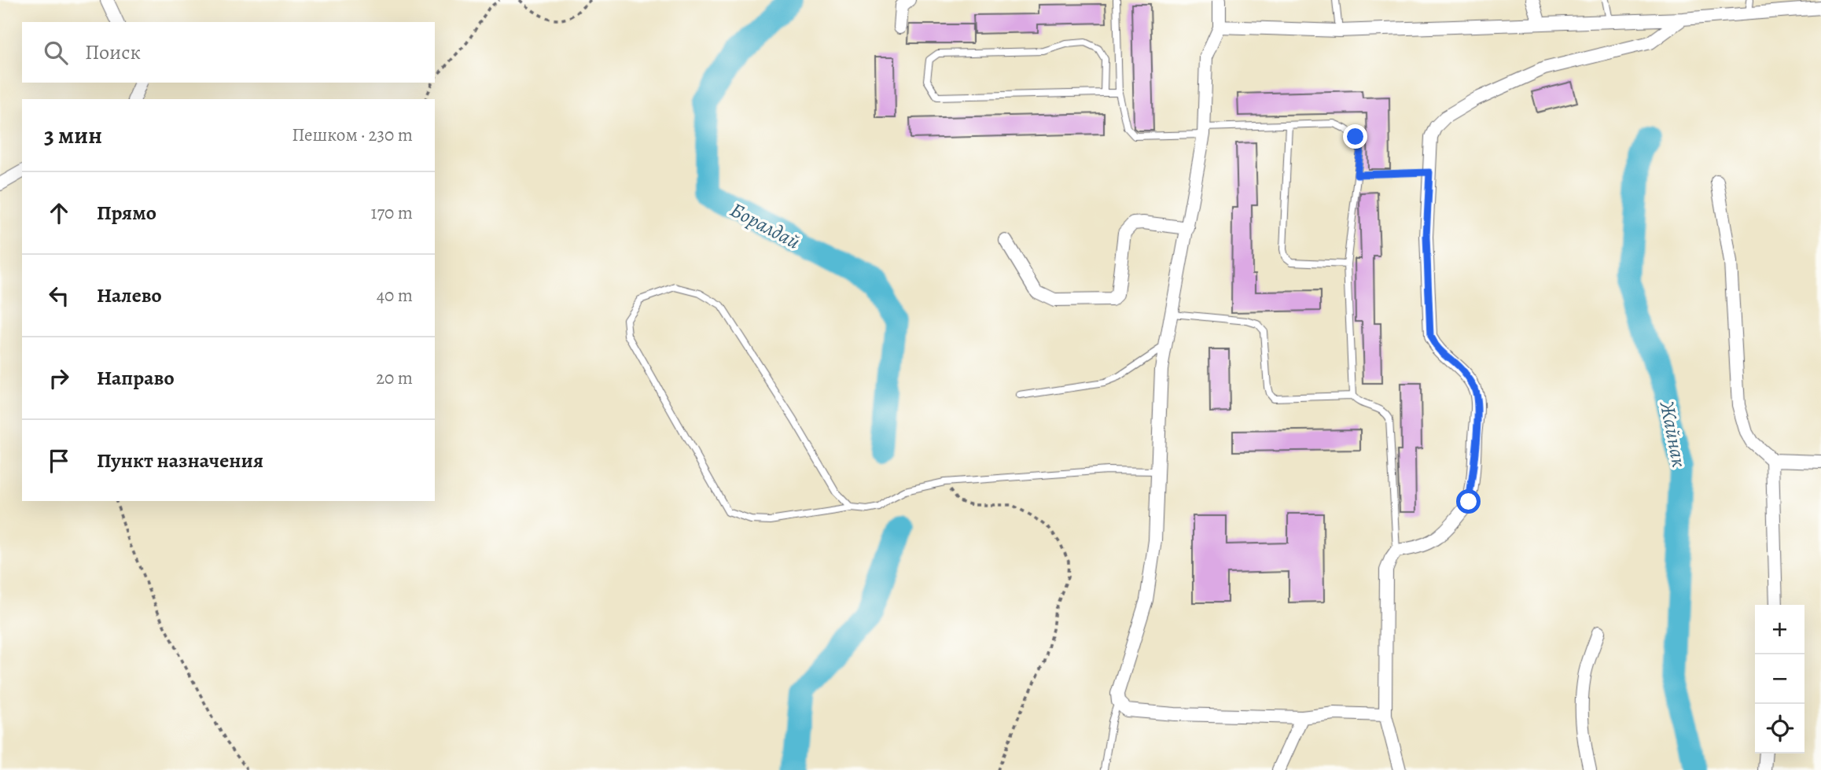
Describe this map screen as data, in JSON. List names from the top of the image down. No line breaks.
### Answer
{"water":["Боралдай","Жайнак"],"page":{"search":"Поиск","heading":["3 мин","Пешком · 230 m"],"list":[["Прямо","170 m"],["Налево","40 m"],["Направо","20 m"],"Пункт назначения"],"map_buttons":["+","−"]}}
